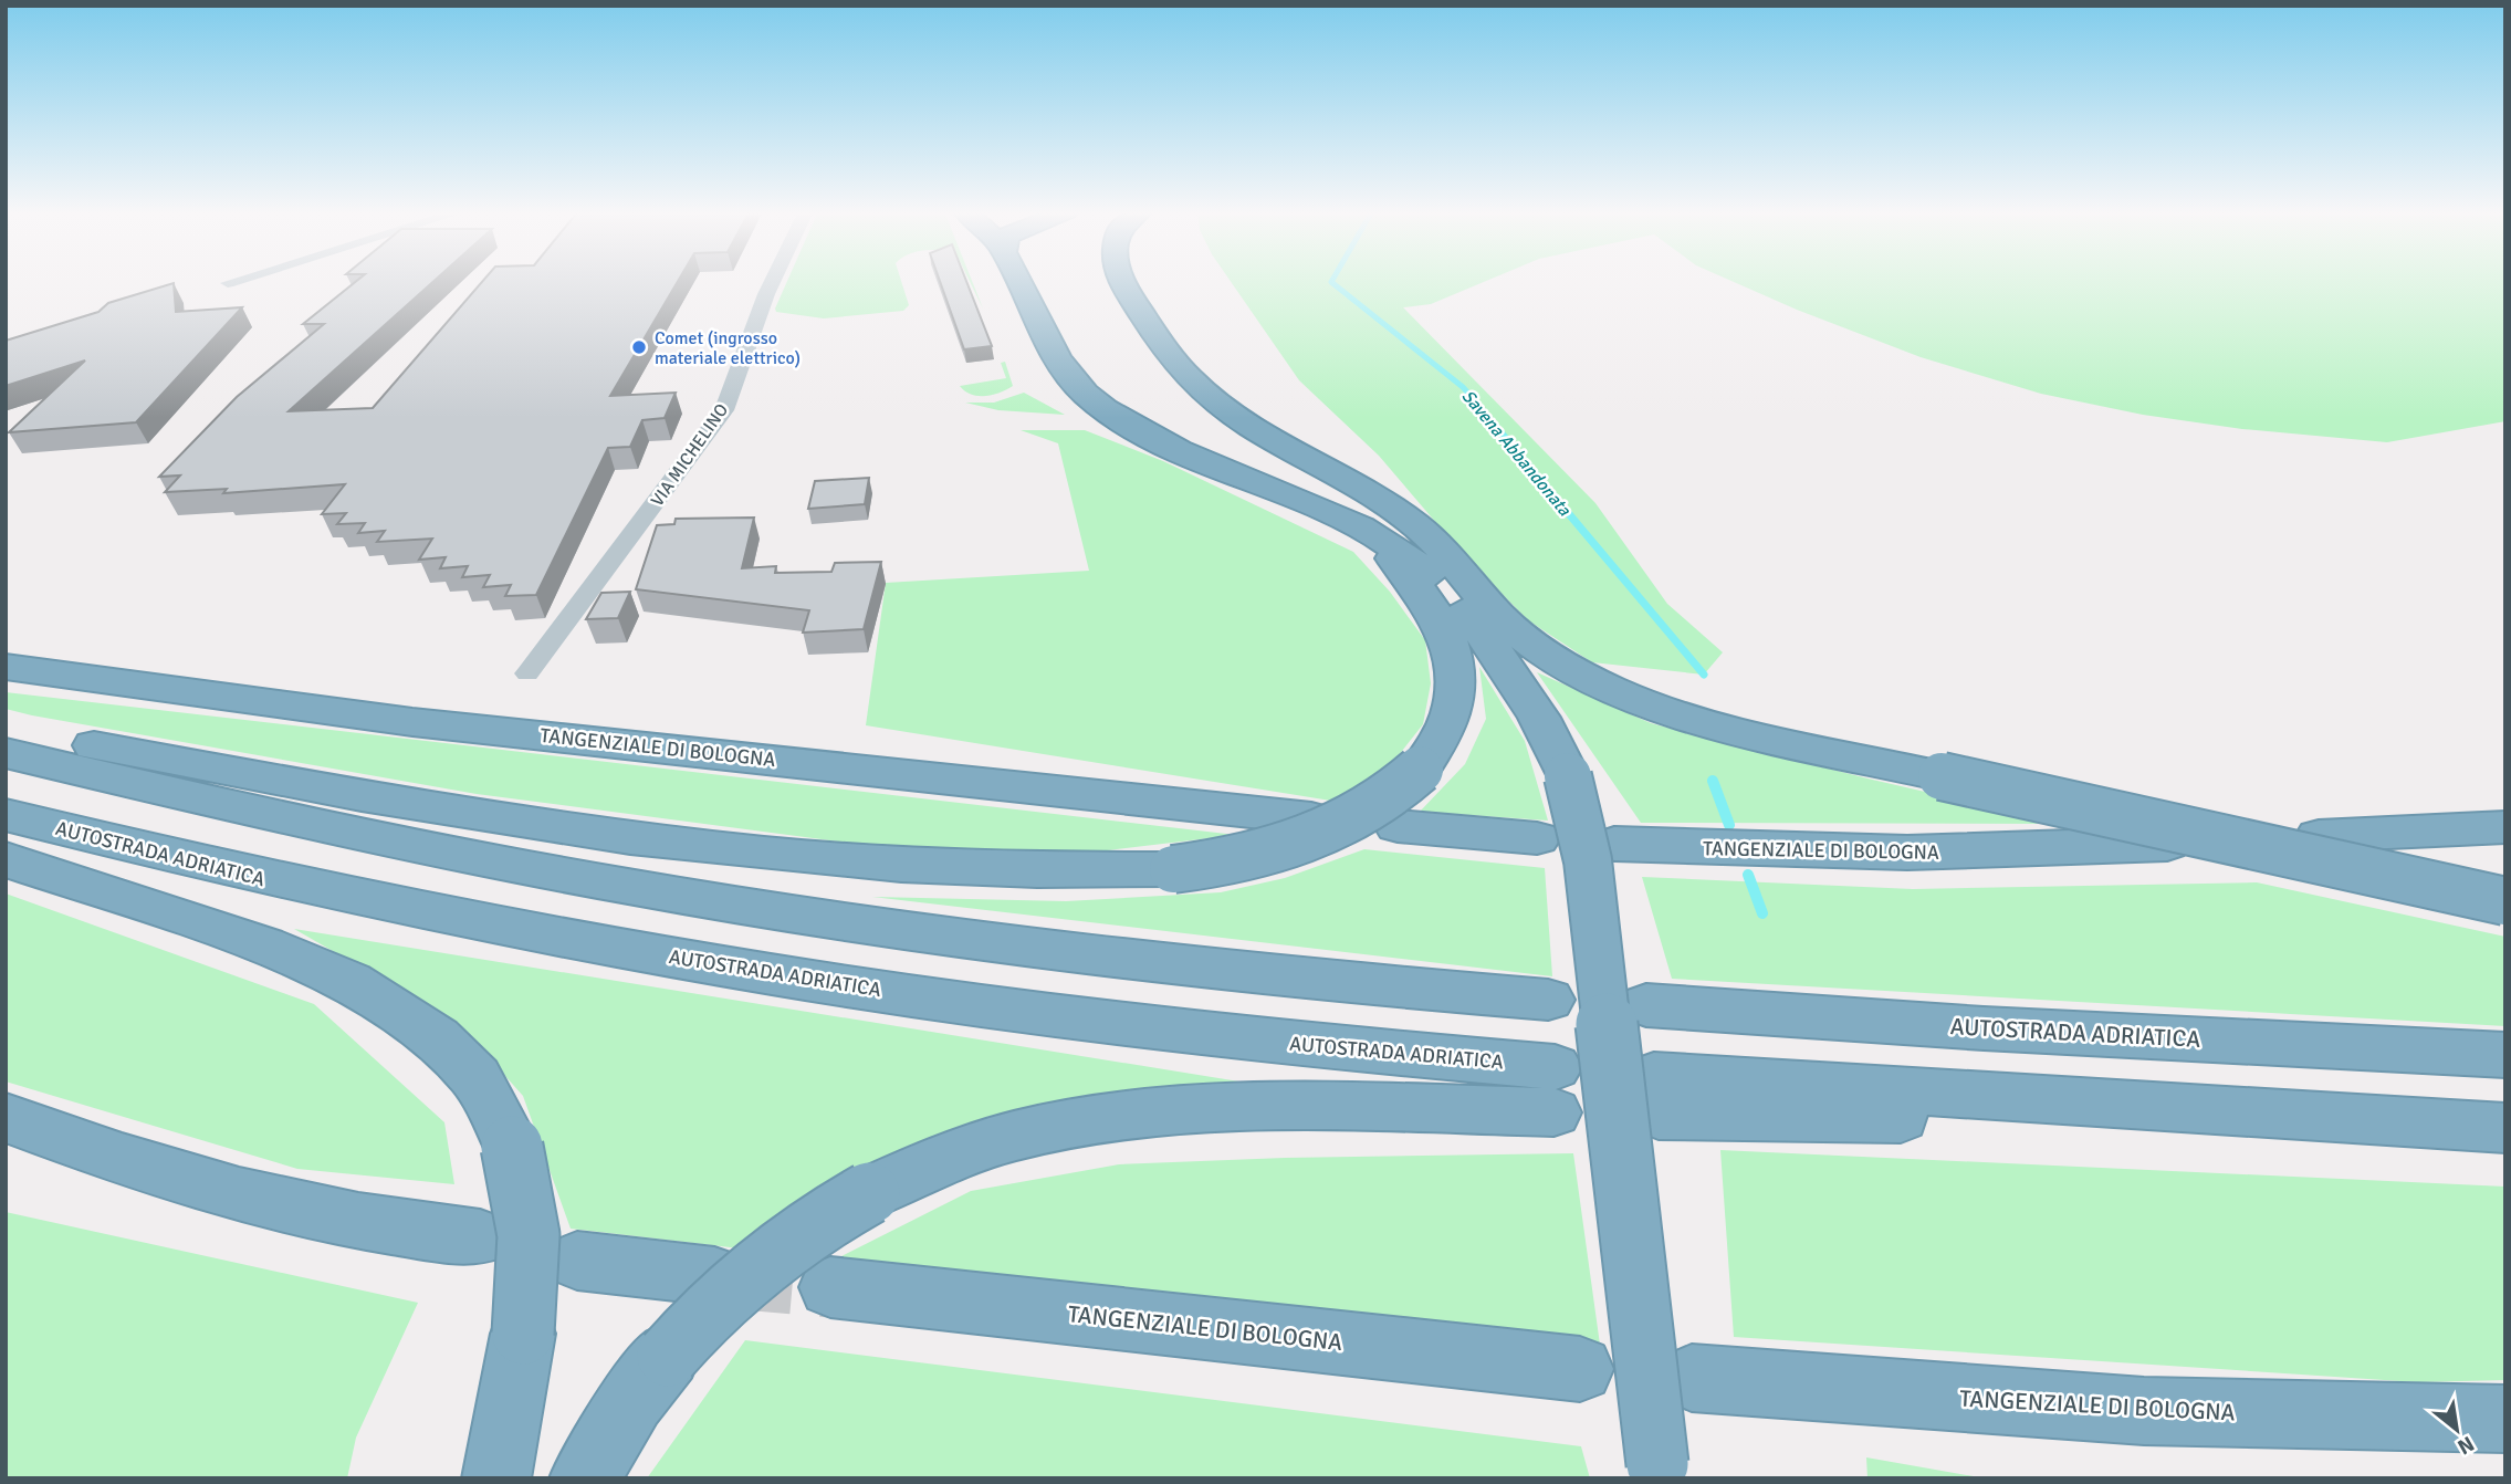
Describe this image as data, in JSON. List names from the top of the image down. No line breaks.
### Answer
{"streets":{"highway":["TANGENZIALE DI BOLOGNA","AUTOSTRADA ADRIATICA"],"street":["VIA MICHELINO"]},"water":["Savena Abbandonata"],"places":["Comet (ingrosso materiale elettrico)"],"north":"bottom right"}
